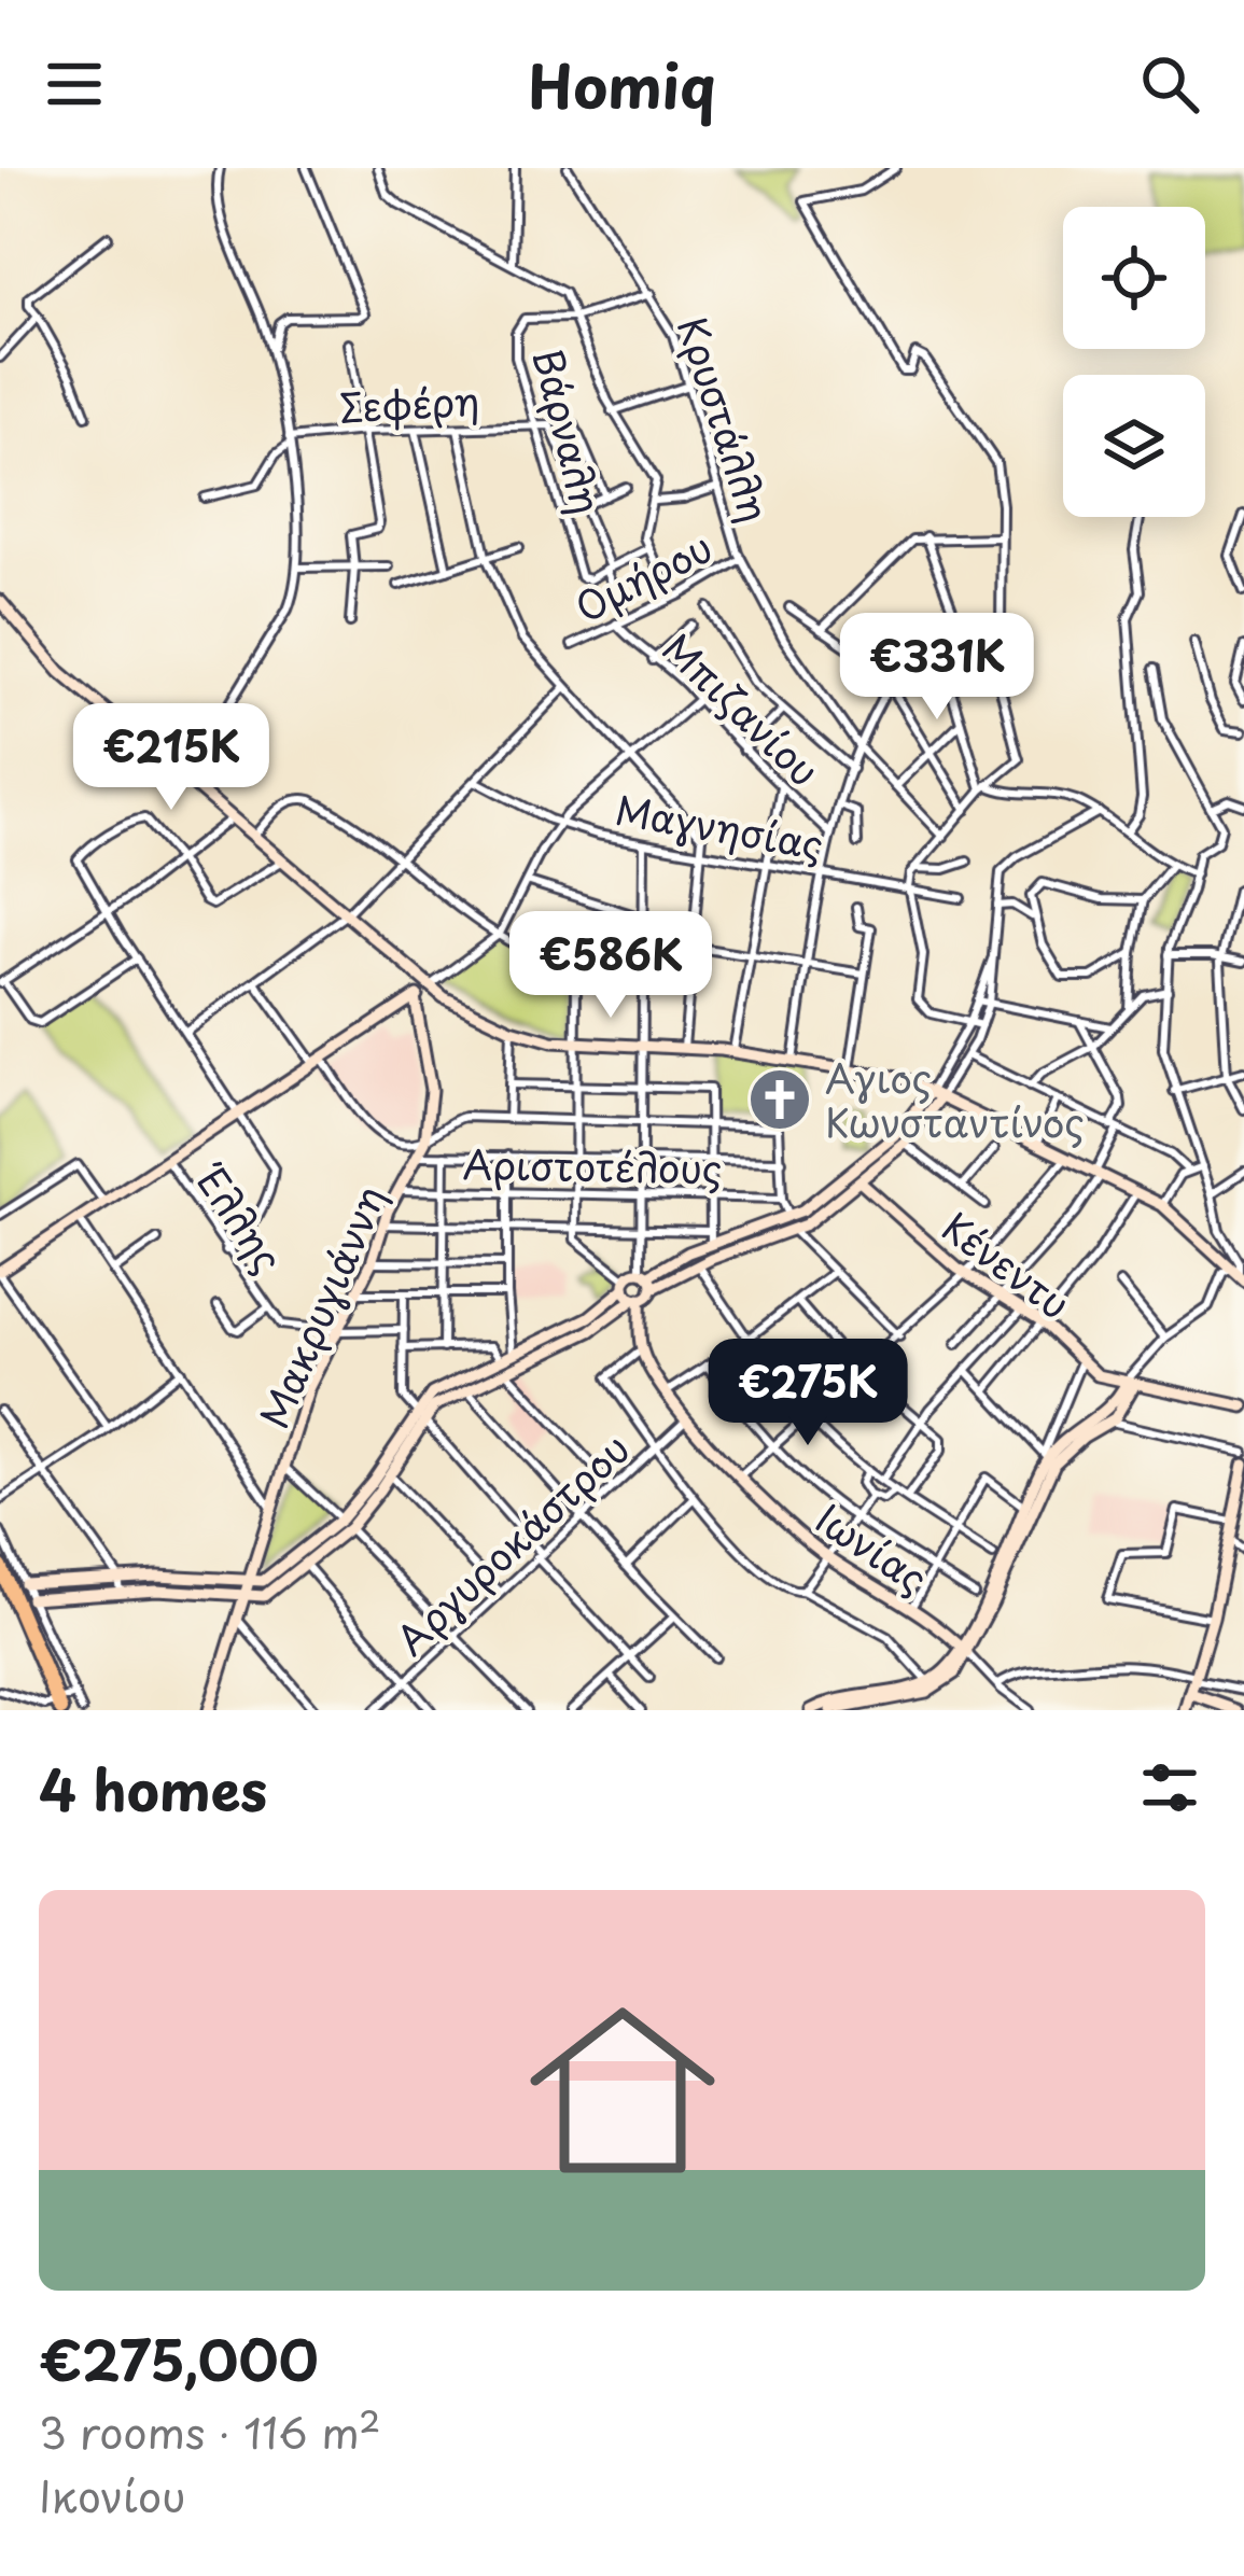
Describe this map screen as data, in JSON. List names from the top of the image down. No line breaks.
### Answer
{"streets":{"main road":["Κένεντυ","Μακρυγιάννη","Ιωνίας"],"street":["Σεφέρη","Κρυστάλλη","Βάρναλη","Ομήρου","Μπιζανίου","Μαγνησίας","Αριστοτέλους","Έλλης","Αργυροκάστρου"]},"crossings":[["Σεφέρη","Βάρναλη"],["Κρυστάλλη","Βάρναλη"],["Κρυστάλλη","Ομήρου"],["Ομήρου","Μπιζανίου"],["Αριστοτέλους","Μακρυγιάννη"],["Έλλης","Μακρυγιάννη"],["Αργυροκάστρου","Ιωνίας"]],"places":{"church":["Αγιος Κωνσταντίνος"]},"page":{"header":"Homiq","price":["€331K","€215K","€586K","€275K"],"heading":"4 homes","list":[{"name":"€275,000","note":"3 rooms · 116 m² · Ικονίου"}]}}
